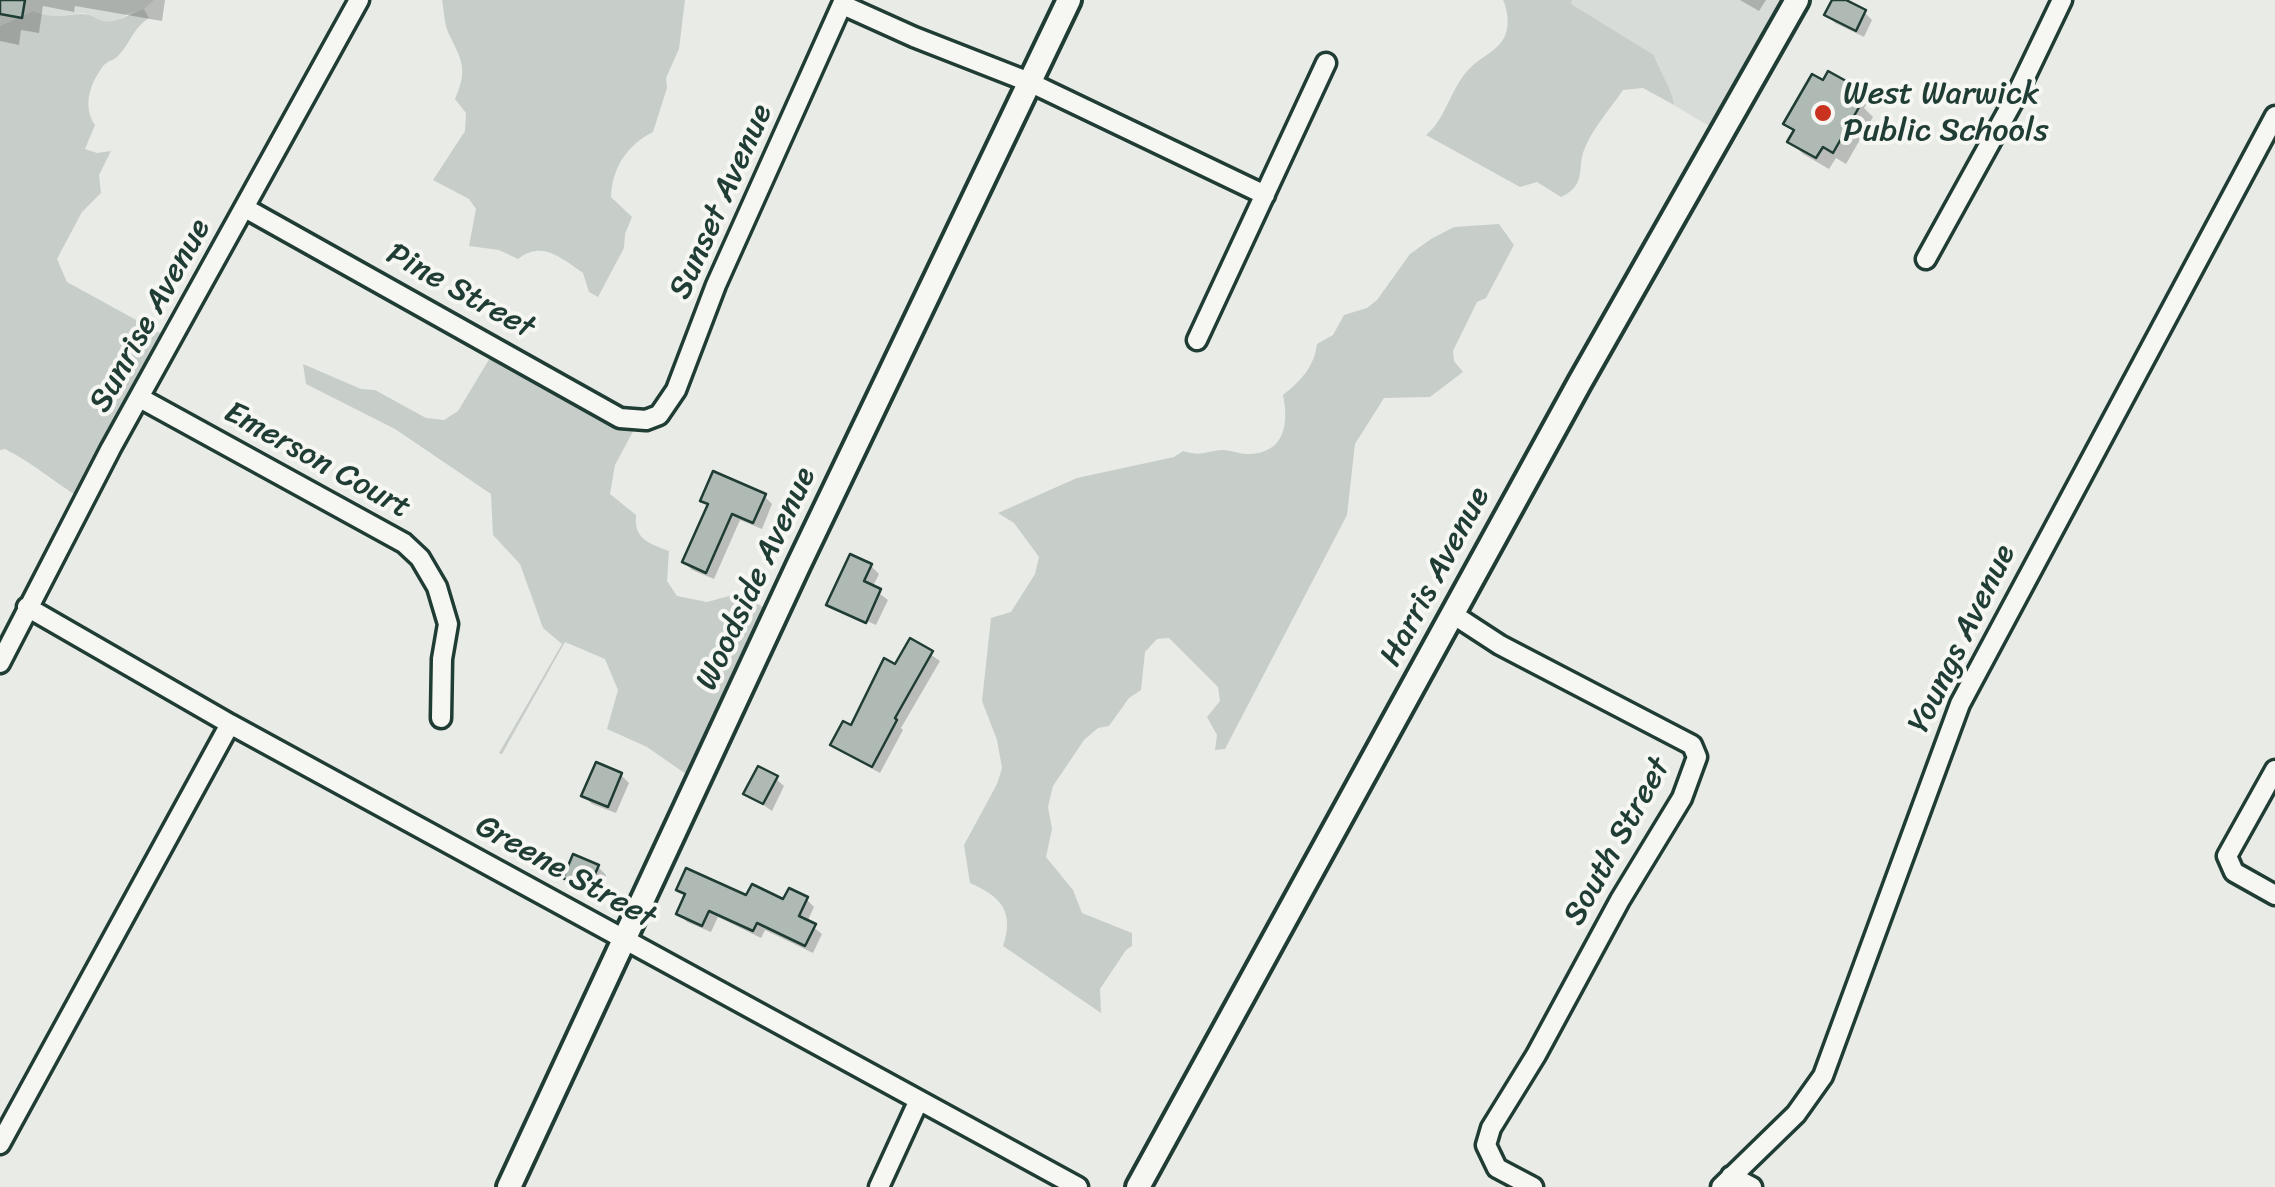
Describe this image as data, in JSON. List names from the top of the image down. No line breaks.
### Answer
{"streets":{"street":["Sunset Avenue","Pine Street","Sunrise Avenue","Emerson Court","Harris Avenue","Woodside Avenue","Youngs Avenue","South Street","Greene Street"]},"crossings":[["Sunset Avenue","Pine Street"],["Pine Street","Sunrise Avenue"],["Sunrise Avenue","Emerson Court"],["Sunrise Avenue","Greene Street"],["Harris Avenue","South Street"],["Woodside Avenue","Greene Street"]],"places":["West Warwick Public Schools"]}
